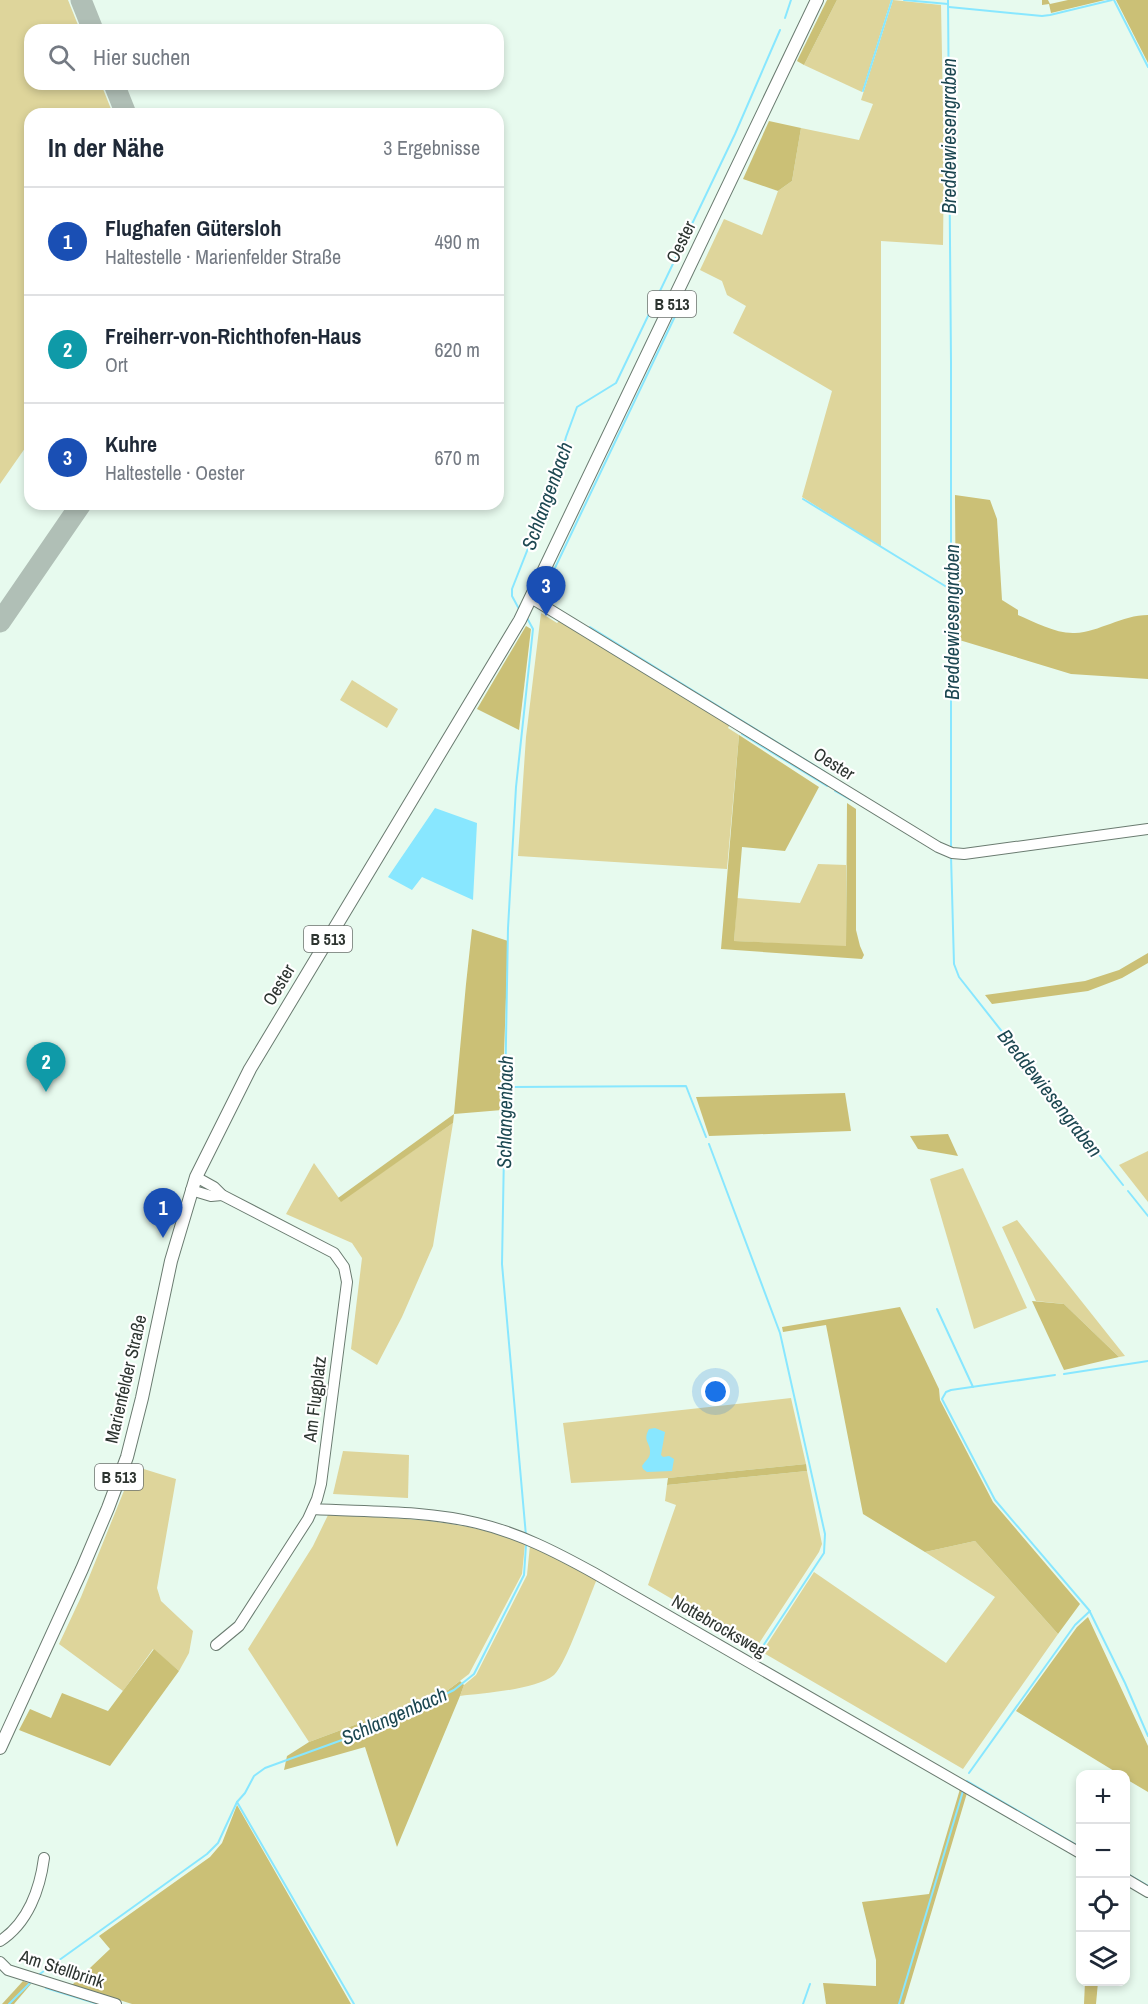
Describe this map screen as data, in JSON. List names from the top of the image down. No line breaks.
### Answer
{"streets":{"main road":["Oester","B 513","Marienfelder Straße"],"street":["Am Flugplatz","Nottebrocksweg","Am Stellbrink"]},"crossings":[["Oester","Marienfelder Straße"],["Oester","Am Flugplatz"],["Marienfelder Straße","Am Flugplatz"],["Am Flugplatz","Nottebrocksweg"]],"water":["Breddewiesengraben","Schlangenbach"],"page":{"search":"Hier suchen","heading":["In der Nähe","3 Ergebnisse"],"list":[{"mark":"1","name":"Flughafen Gütersloh","note":"Haltestelle · Marienfelder Straße","value":"490 m"},{"mark":"2","name":"Freiherr-von-Richthofen-Haus","note":"Ort","value":"620 m"},{"mark":"3","name":"Kuhre","note":"Haltestelle · Oester","value":"670 m"}],"pins":["3","2","1"],"map_buttons":["+","−"]}}
